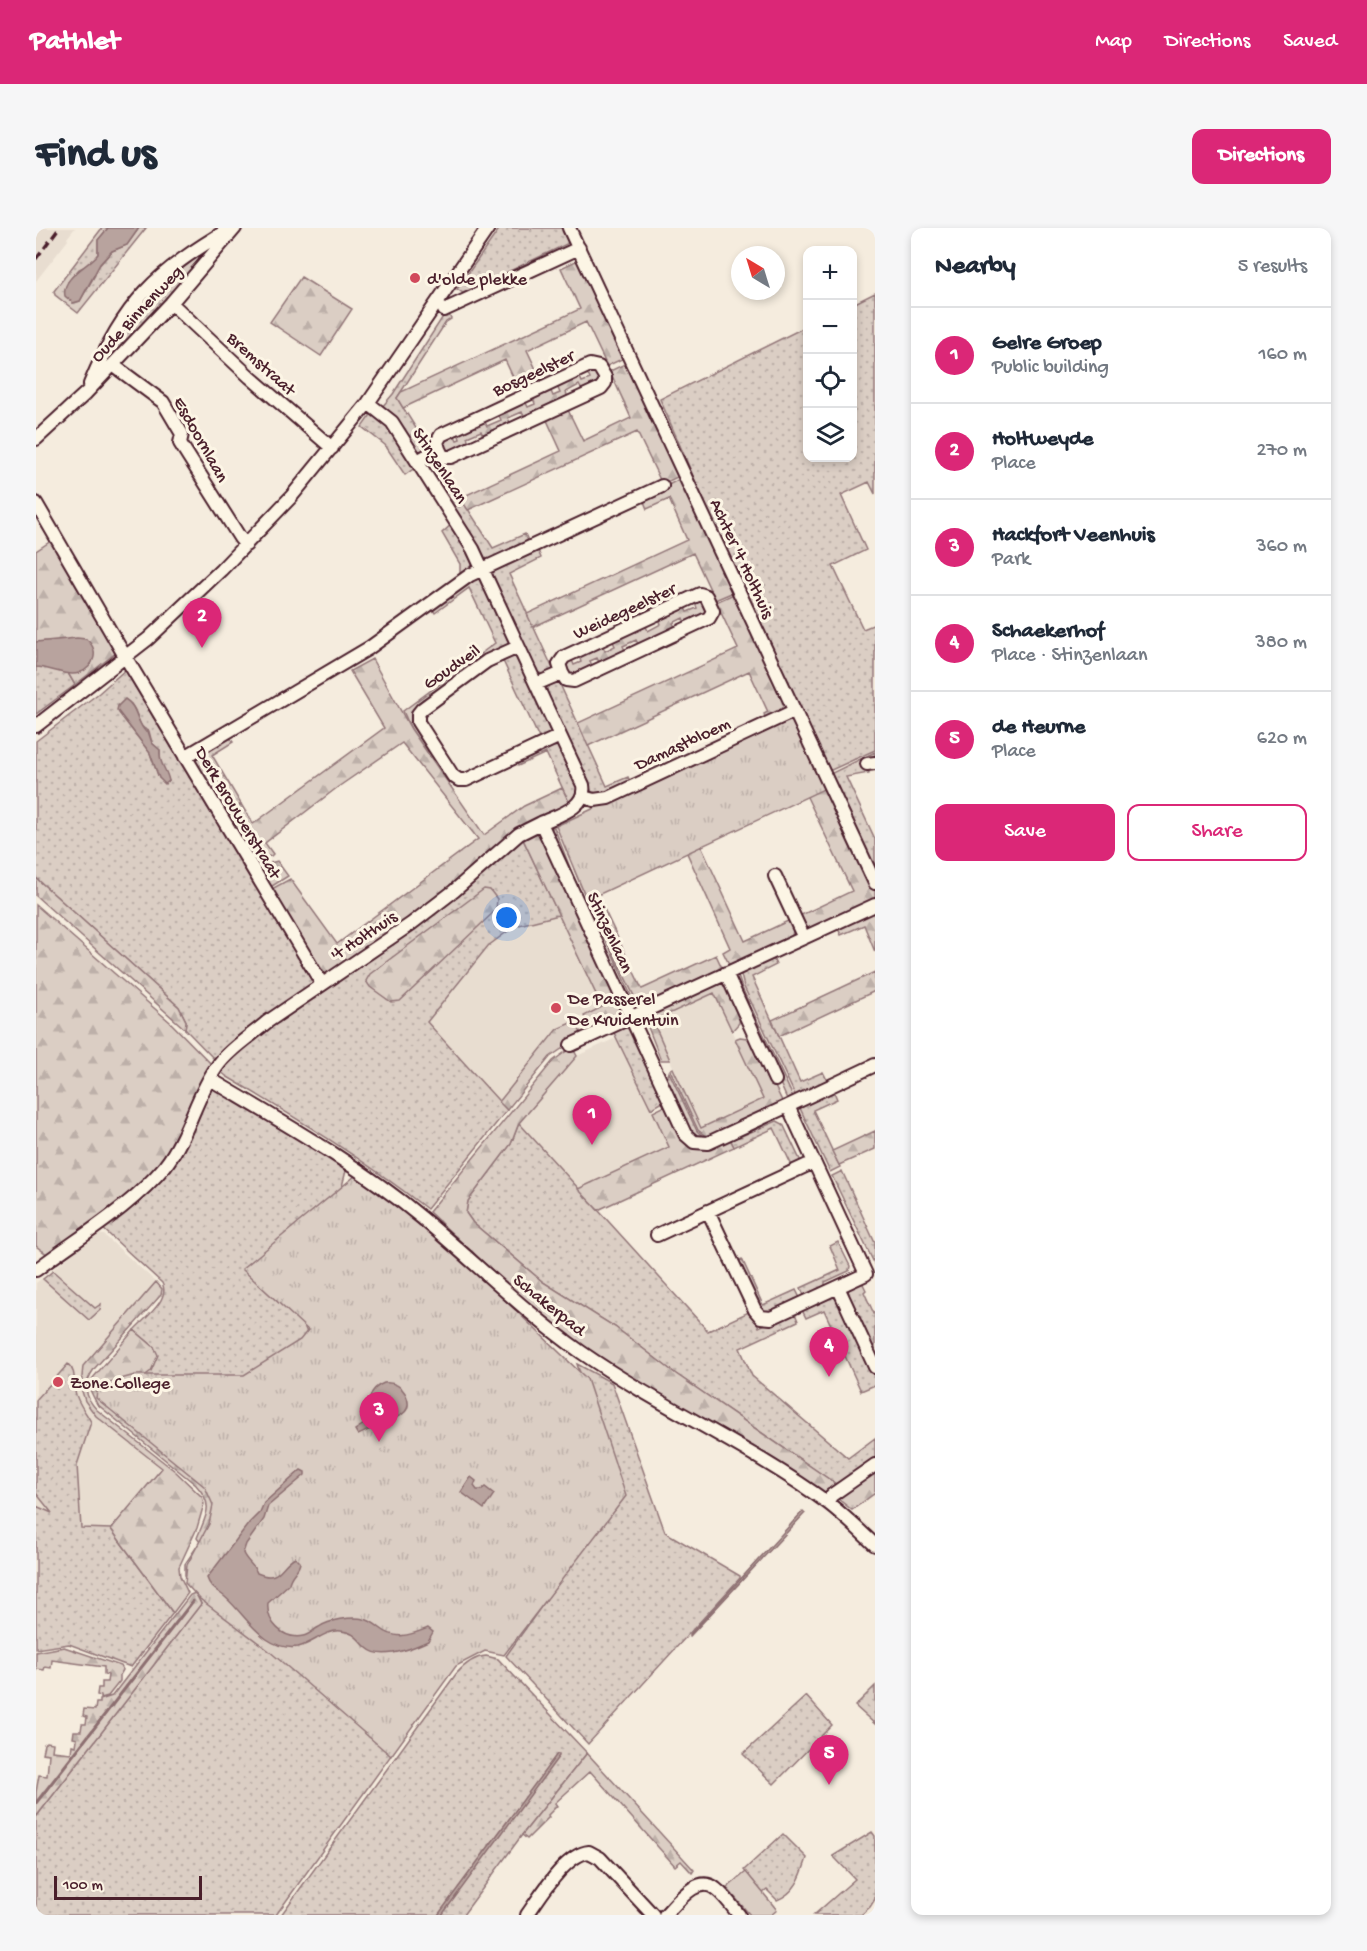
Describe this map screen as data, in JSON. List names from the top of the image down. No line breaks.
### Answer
{"streets":{"street":["Oude Binnenweg","Bremstraat","Bosgeelster","Esdoornlaan","Stinzenlaan","Achter 't Holthuis","Weidegeelster","Goudveil","Damastbloem","Derk Brouwerstraat","'t Holthuis","Schakerpad"]},"crossings":[["Oude Binnenweg","Bremstraat"],["Oude Binnenweg","Esdoornlaan"],["Bosgeelster","Stinzenlaan"],["Stinzenlaan","Weidegeelster"],["Stinzenlaan","Goudveil"],["Stinzenlaan","Damastbloem"],["Stinzenlaan","'t Holthuis"],["Achter 't Holthuis","Damastbloem"],["Derk Brouwerstraat","'t Holthuis"],["'t Holthuis","Schakerpad"]],"places":["d'olde plekke","De Passerel De Kruidentuin","Zone.College"],"scale_bar":"100 m","north":"top left","page":{"header":"Pathlet","nav":["Map","Directions","Saved"],"buttons":["Directions",["Save","Share"]],"title":"Find us","heading":["Nearby","5 results"],"map_buttons":["+","−"],"list":[{"mark":"1","name":"Gelre Groep","note":"Public building","value":"160 m"},{"mark":"2","name":"Holtweyde","note":"Place","value":"270 m"},{"mark":"3","name":"Hackfort Veenhuis","note":"Park","value":"360 m"},{"mark":"4","name":"Schaekerhof","note":"Place · Stinzenlaan","value":"380 m"},{"mark":"5","name":"de Heurne","note":"Place","value":"620 m"}],"pins":["2","1","4","3","5"],"scale":"100 m"}}
